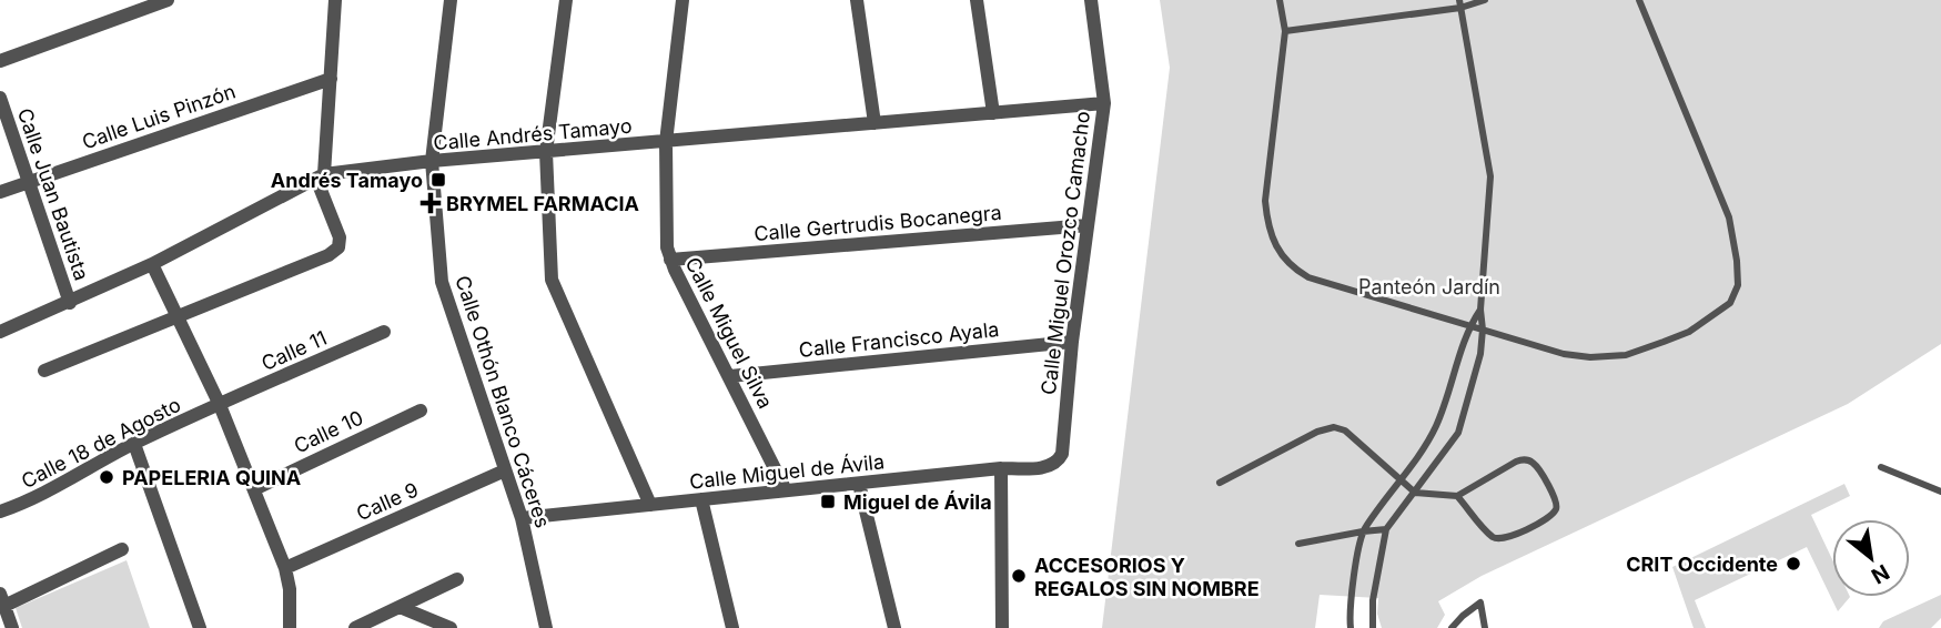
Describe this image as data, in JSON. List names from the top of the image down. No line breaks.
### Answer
{"streets":{"street":["Calle Luis Pinzón","Calle Andrés Tamayo","Calle Juan Bautista","Calle Gertrudis Bocanegra","Calle Miguel Orozco Camacho","Calle Miguel Silva","Calle Francisco Ayala","Calle 11","Calle Othón Blanco Cáceres","Calle 10","Calle 18 de Agosto","Calle Miguel de Ávila","Calle 9"]},"crossings":[["Calle Luis Pinzón","Calle Juan Bautista"],["Calle Andrés Tamayo","Calle Juan Bautista"],["Calle Andrés Tamayo","Calle Miguel Orozco Camacho"],["Calle Andrés Tamayo","Calle Miguel Silva"],["Calle Andrés Tamayo","Calle Othón Blanco Cáceres"],["Calle Gertrudis Bocanegra","Calle Miguel Orozco Camacho"],["Calle Gertrudis Bocanegra","Calle Miguel Silva"],["Calle Miguel Orozco Camacho","Calle Francisco Ayala"],["Calle Miguel Orozco Camacho","Calle Miguel de Ávila"],["Calle Miguel Silva","Calle Francisco Ayala"],["Calle Miguel Silva","Calle Miguel de Ávila"],["Calle 11","Calle 18 de Agosto"],["Calle Othón Blanco Cáceres","Calle Miguel de Ávila"],["Calle Othón Blanco Cáceres","Calle 9"]],"parks":["Panteón Jardín"],"places":{"transit":["Andrés Tamayo","Miguel de Ávila"],"health":["BRYMEL FARMACIA"],"other":["PAPELERIA QUINA","CRIT Occidente","ACCESORIOS Y REGALOS SIN NOMBRE"]},"north":"bottom right"}
